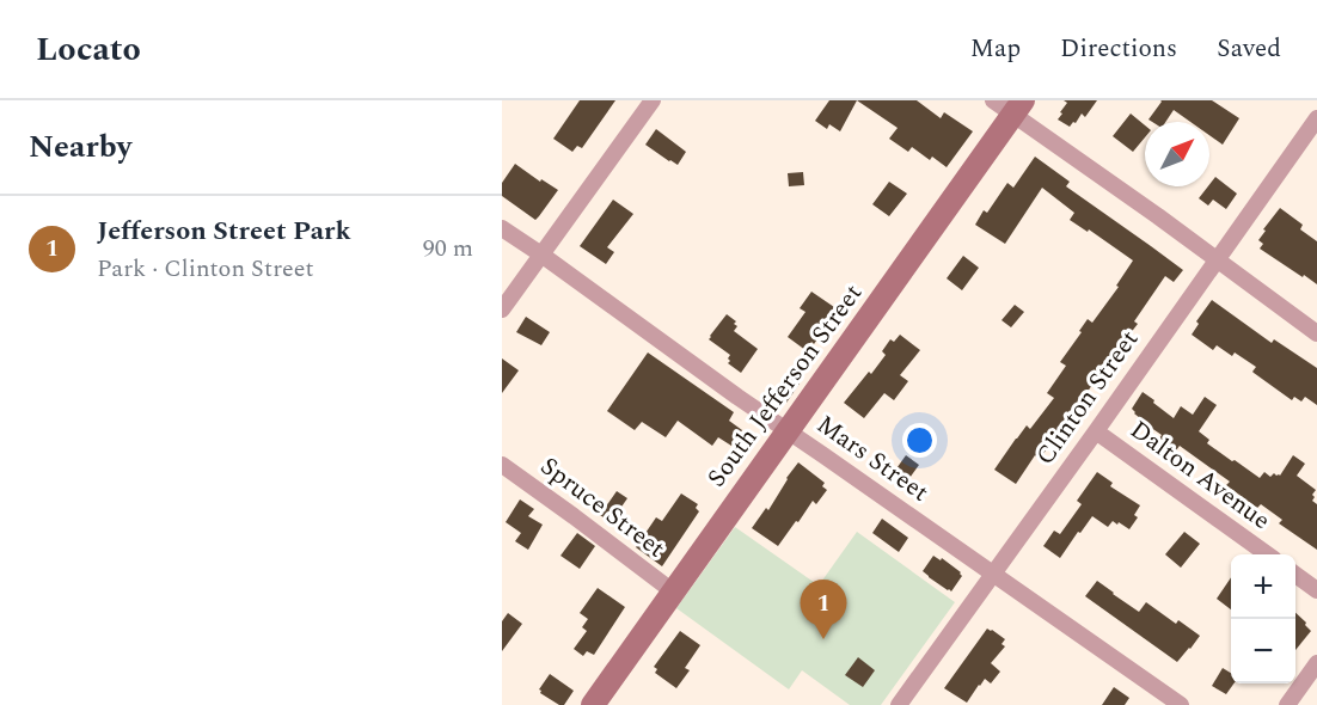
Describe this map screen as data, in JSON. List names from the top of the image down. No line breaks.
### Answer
{"streets":{"street":["South Jefferson Street","Clinton Street","Mars Street","Dalton Avenue","Spruce Street"]},"crossings":[["South Jefferson Street","Mars Street"],["South Jefferson Street","Spruce Street"],["Clinton Street","Mars Street"],["Clinton Street","Dalton Avenue"]],"north":"top right","page":{"header":"Locato","nav":["Map","Directions","Saved"],"heading":"Nearby","list":[{"mark":"1","name":"Jefferson Street Park","note":"Park · Clinton Street","value":"90 m"}],"map_buttons":["+","−"],"pins":"1"}}
